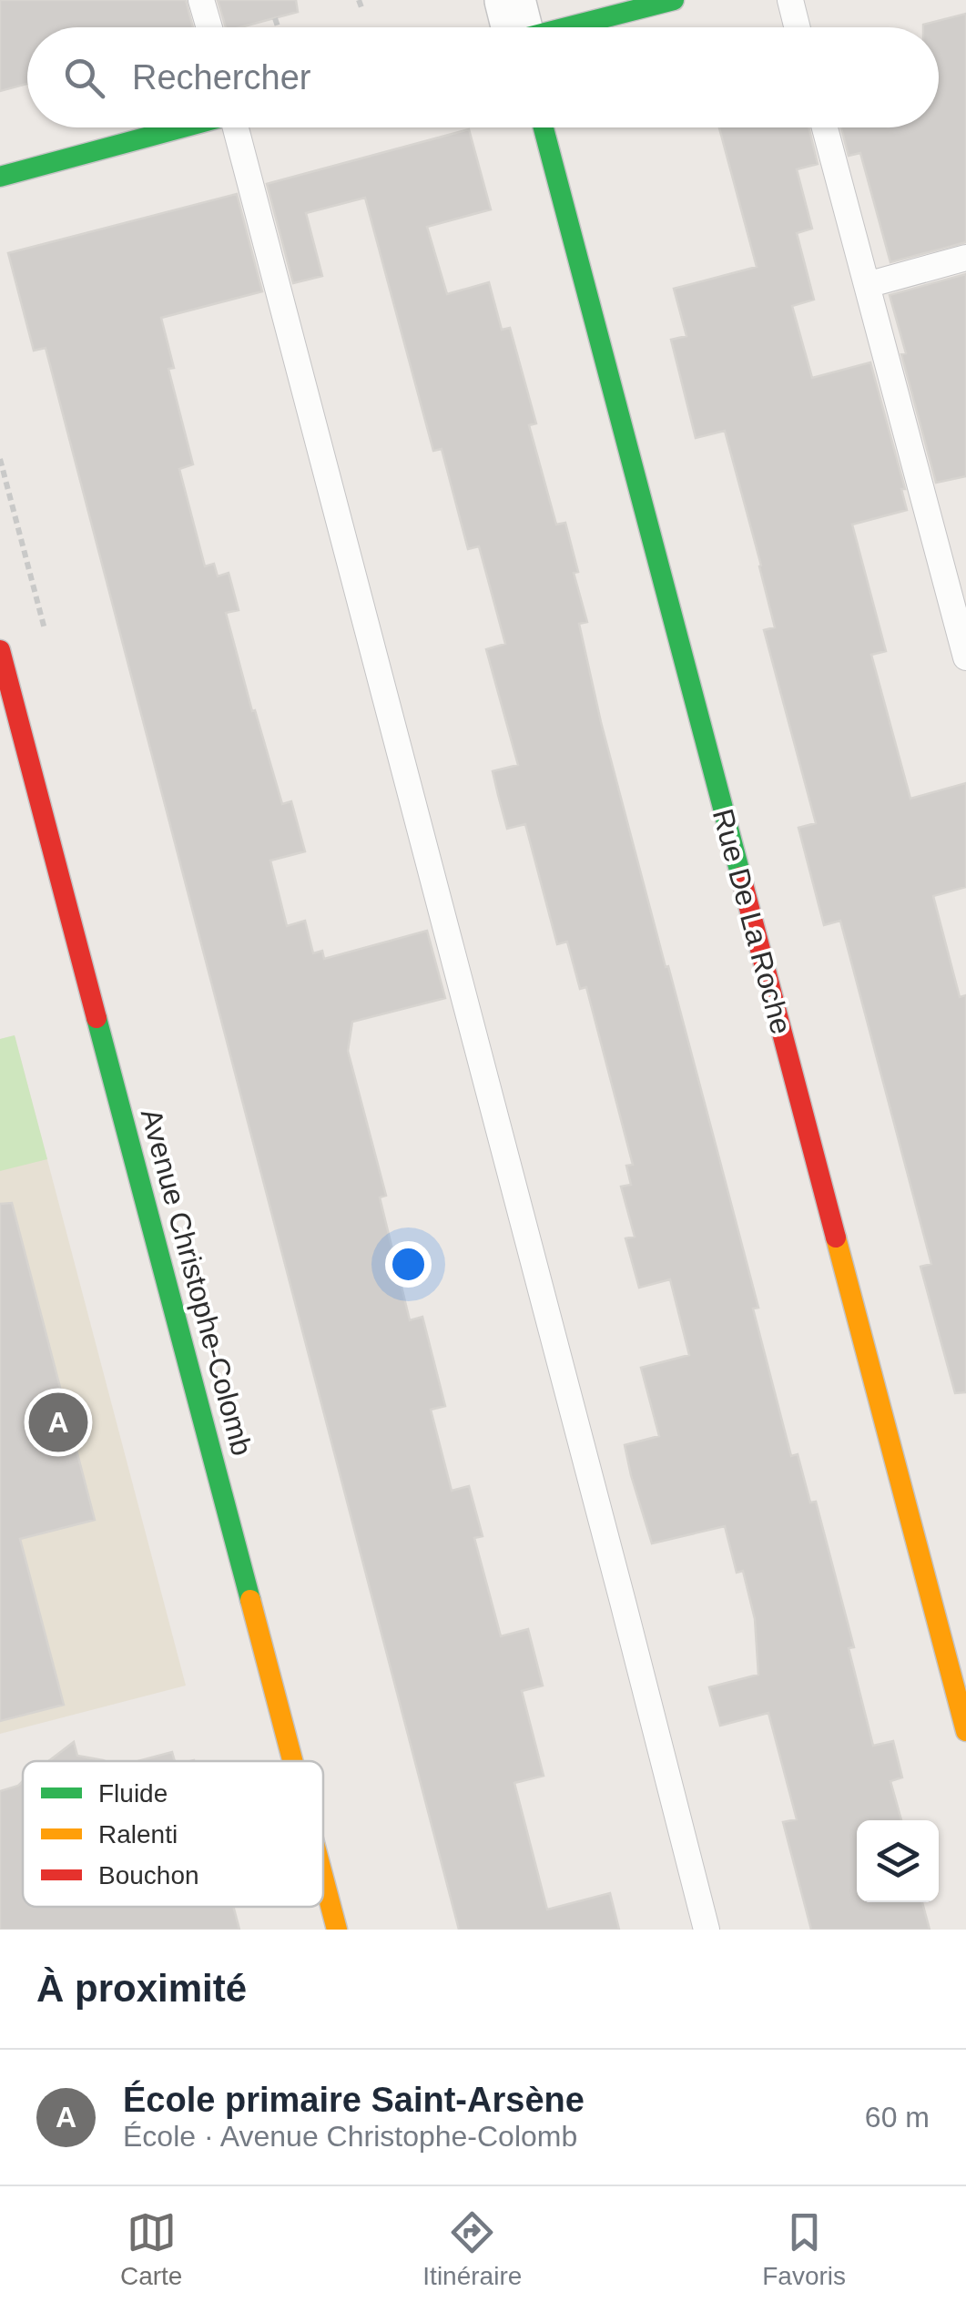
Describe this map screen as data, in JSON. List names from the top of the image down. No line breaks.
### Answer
{"streets":{"main road":["Rue De La Roche","Avenue Christophe-Colomb"]},"legend":["Fluide","Ralenti","Bouchon"],"page":{"search":"Rechercher","pins":"A","heading":"À proximité","list":[{"mark":"A","name":"École primaire Saint-Arsène","note":"École · Avenue Christophe-Colomb","value":"60 m"}],"nav":["Carte","Itinéraire","Favoris"]}}
